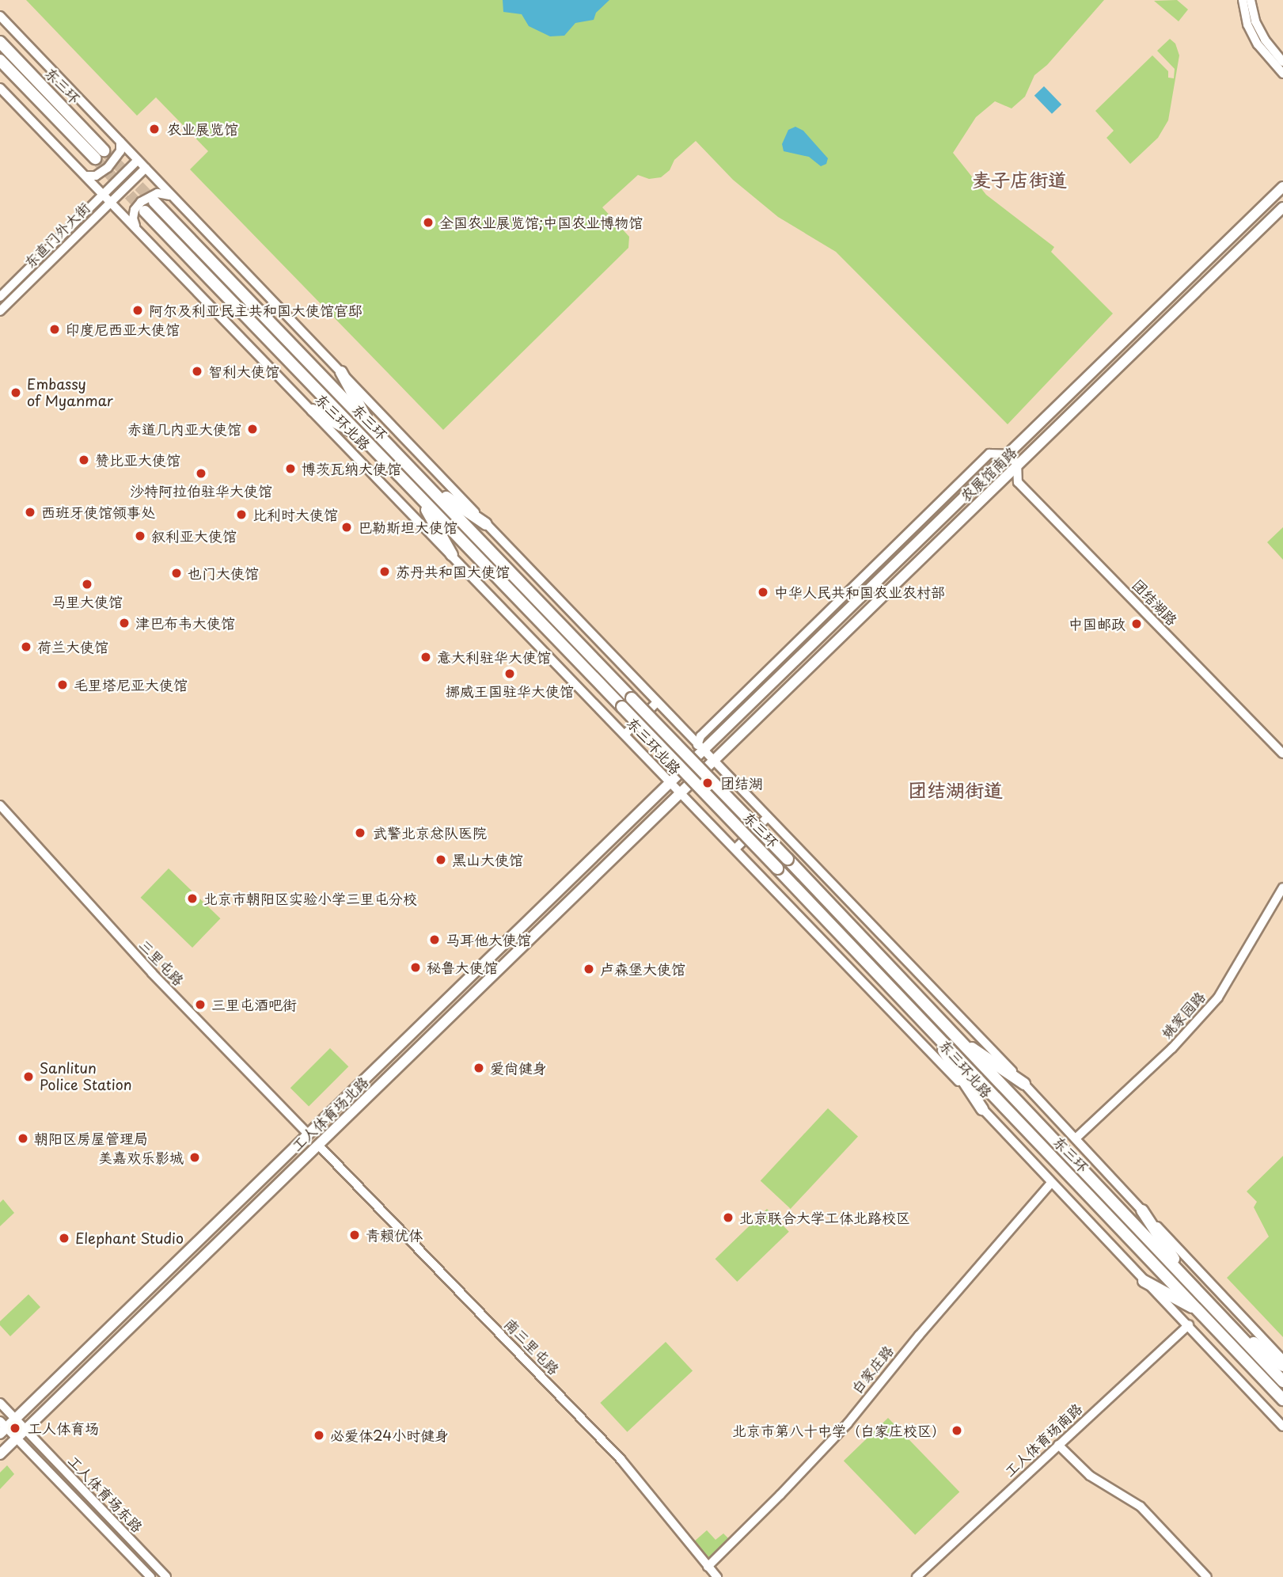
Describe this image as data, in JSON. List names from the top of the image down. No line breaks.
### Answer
{"streets":{"highway":["东三环"],"main road":["农展馆南路","工人体育场北路"],"street":["东直门外大街","东三环北路","团结湖路","三里屯路","姚家园路","南三里屯路","白家庄路","工人体育场南路","工人体育场东路"]},"crossings":[["东直门外大街","东三环北路"],["东三环北路","农展馆南路"],["东三环北路","工人体育场北路"],["东三环北路","白家庄路"],["东三环北路","工人体育场南路"],["农展馆南路","团结湖路"],["农展馆南路","工人体育场北路"],["三里屯路","工人体育场北路"],["工人体育场北路","南三里屯路"],["工人体育场北路","工人体育场东路"],["南三里屯路","白家庄路"]],"districts":["麦子店街道","团结湖街道"],"places":["农业展览馆","全国农业展览馆;中国农业博物馆","阿尔及利亚民主共和国大使馆官邸","印度尼西亚大使馆","智利大使馆","Embassy of Myanmar","赤道几内亚大使馆","赞比亚大使馆","博茨瓦纳大使馆","沙特阿拉伯驻华大使馆","西班牙使馆领事处","比利时大使馆","巴勒斯坦大使馆","叙利亚大使馆","苏丹共和国大使馆","也门大使馆","马里大使馆","中华人民共和国农业农村部","津巴布韦大使馆","中国邮政","荷兰大使馆","意大利驻华大使馆","挪威王国驻华大使馆","毛里塔尼亚大使馆","团结湖","武警北京总队医院","黑山大使馆","北京市朝阳区实验小学三里屯分校","马耳他大使馆","秘鲁大使馆","卢森堡大使馆","三里屯酒吧街","爱尚健身","Sanlitun Police Station","朝阳区房屋管理局","美嘉欢乐影城","北京联合大学工体北路校区","青赖优体","Elephant Studio","工人体育场","北京市第八十中学（白家庄校区）","必爱体24小时健身"]}
